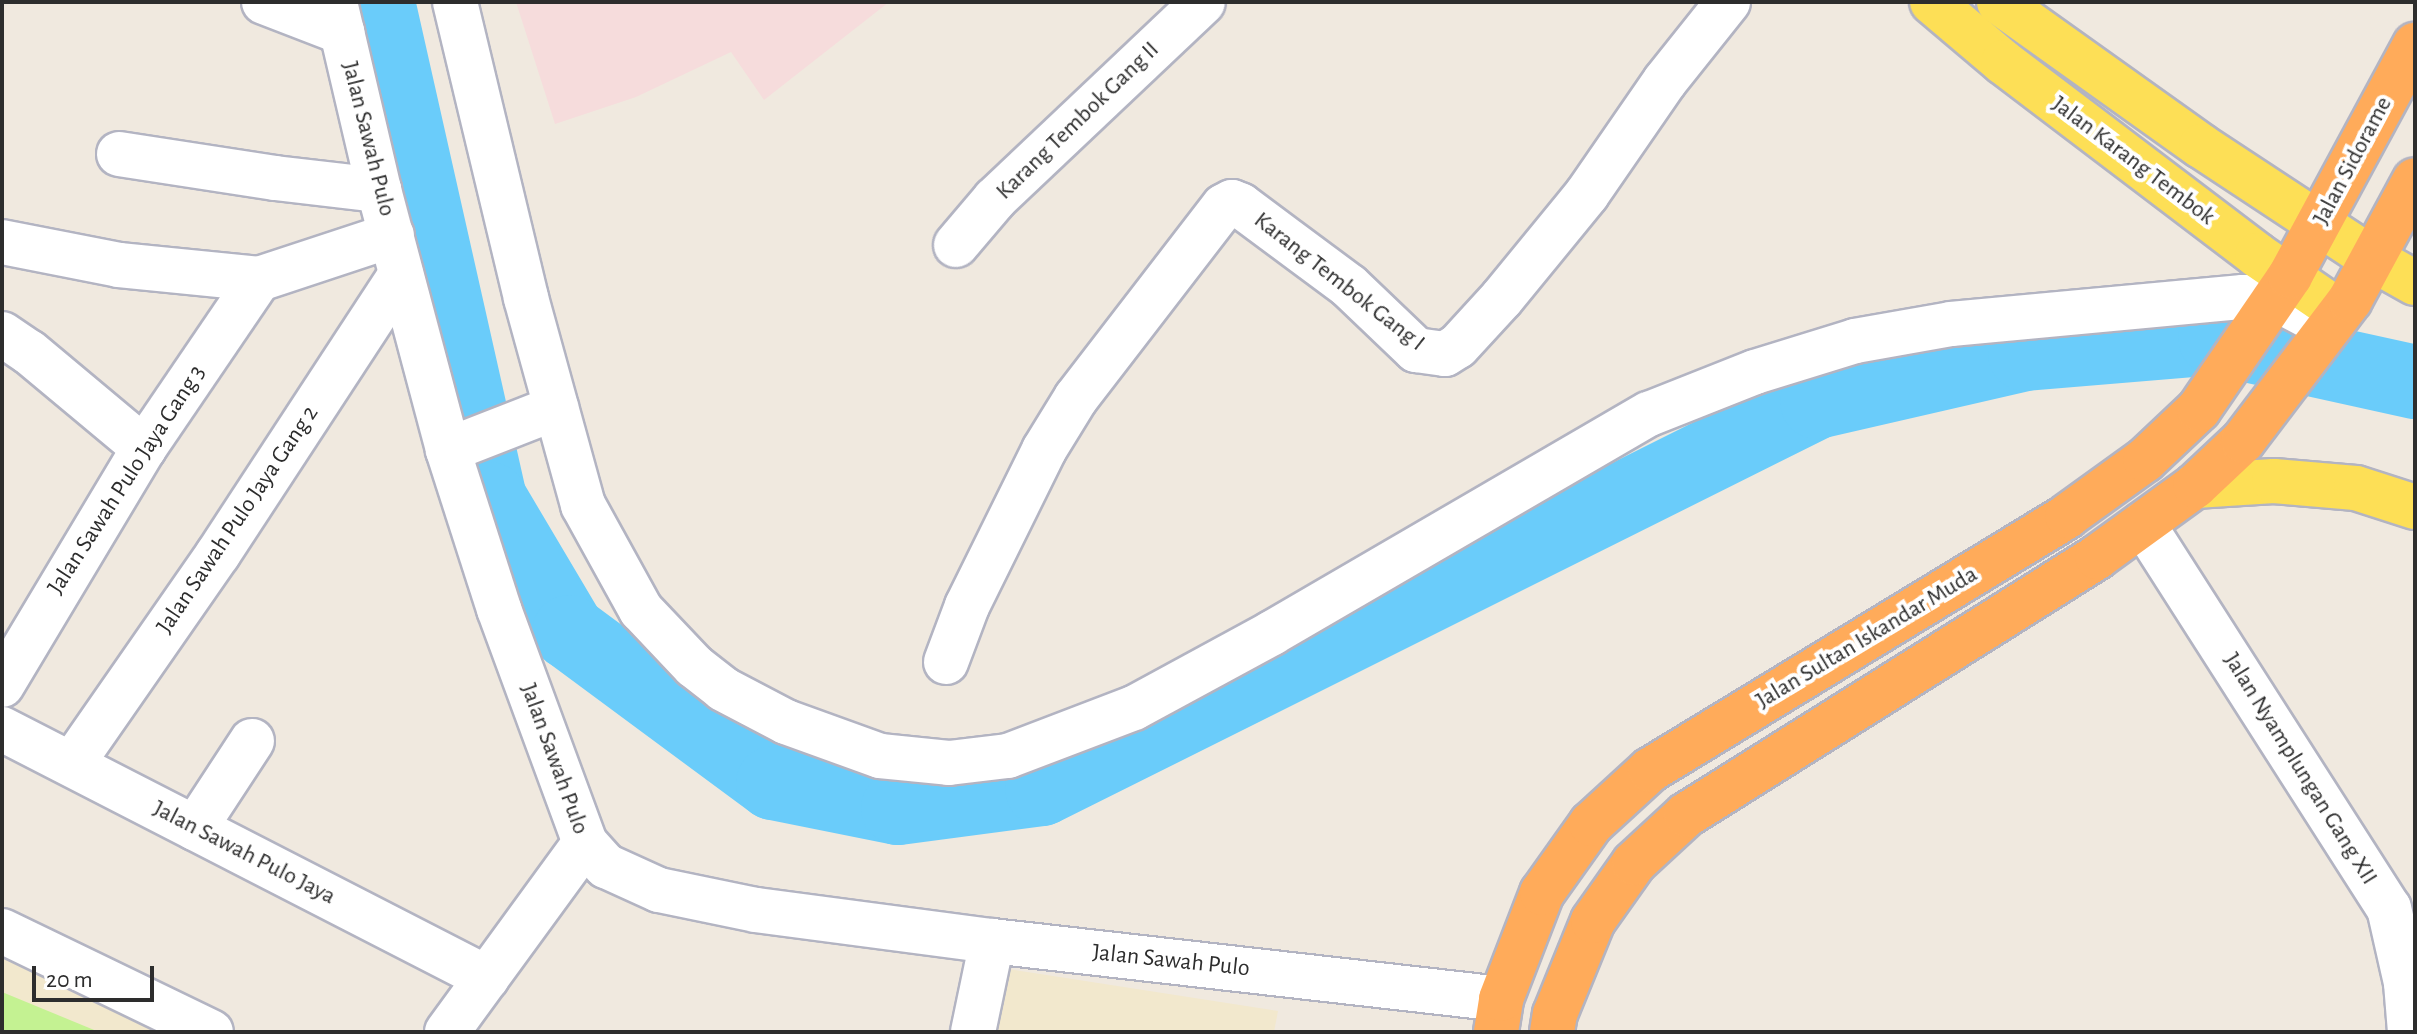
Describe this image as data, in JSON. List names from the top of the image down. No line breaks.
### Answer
{"streets":{"highway":["Jalan Sidorame","Jalan Sultan Iskandar Muda"],"main road":["Jalan Karang Tembok"],"street":["Karang Tembok Gang II","Jalan Sawah Pulo","Karang Tembok Gang I","Jalan Sawah Pulo Jaya Gang 3","Jalan Sawah Pulo Jaya Gang 2","Jalan Nyamplungan Gang XII","Jalan Sawah Pulo Jaya"]},"crossings":[["Jalan Sawah Pulo","Jalan Sawah Pulo Jaya Gang 2"],["Jalan Sawah Pulo","Jalan Sultan Iskandar Muda"],["Jalan Karang Tembok","Jalan Sidorame"],["Jalan Karang Tembok","Jalan Sultan Iskandar Muda"],["Jalan Sidorame","Jalan Sultan Iskandar Muda"],["Jalan Sawah Pulo Jaya Gang 2","Jalan Sawah Pulo Jaya"]],"scale_bar":"20 m"}
